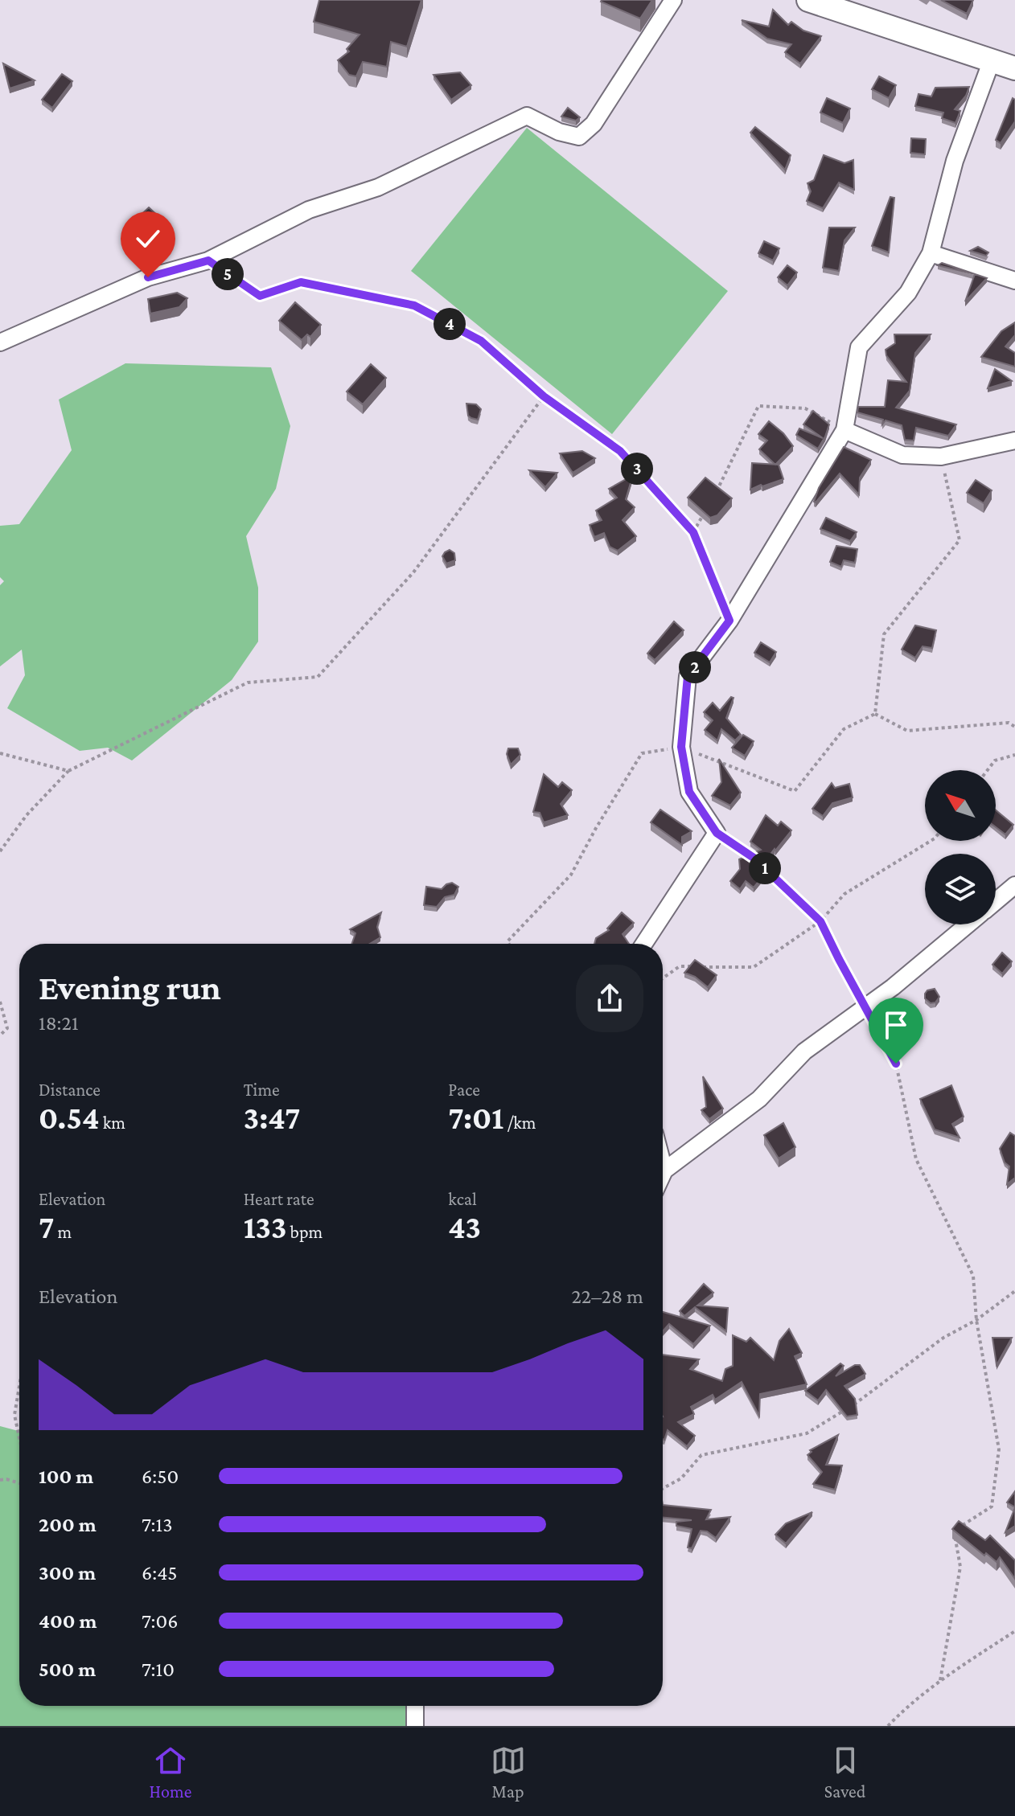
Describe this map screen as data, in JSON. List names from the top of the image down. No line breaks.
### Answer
{"north":"top left","page":{"pins":["5","4","3","2","1"],"heading":["Evening run","18:21"],"stats":[["Distance","0.54 km"],["Time","3:47"],["Pace","7:01 /km"],["Elevation","7 m"],["Heart rate","133 bpm"],["kcal","43"]],"chart":["Elevation","22–28 m"],"list":[{"name":"100 m","note":"6:50"},{"name":"200 m","note":"7:13"},{"name":"300 m","note":"6:45"},{"name":"400 m","note":"7:06"},{"name":"500 m","note":"7:10"}],"tabs":["Home","Map","Saved"]}}
